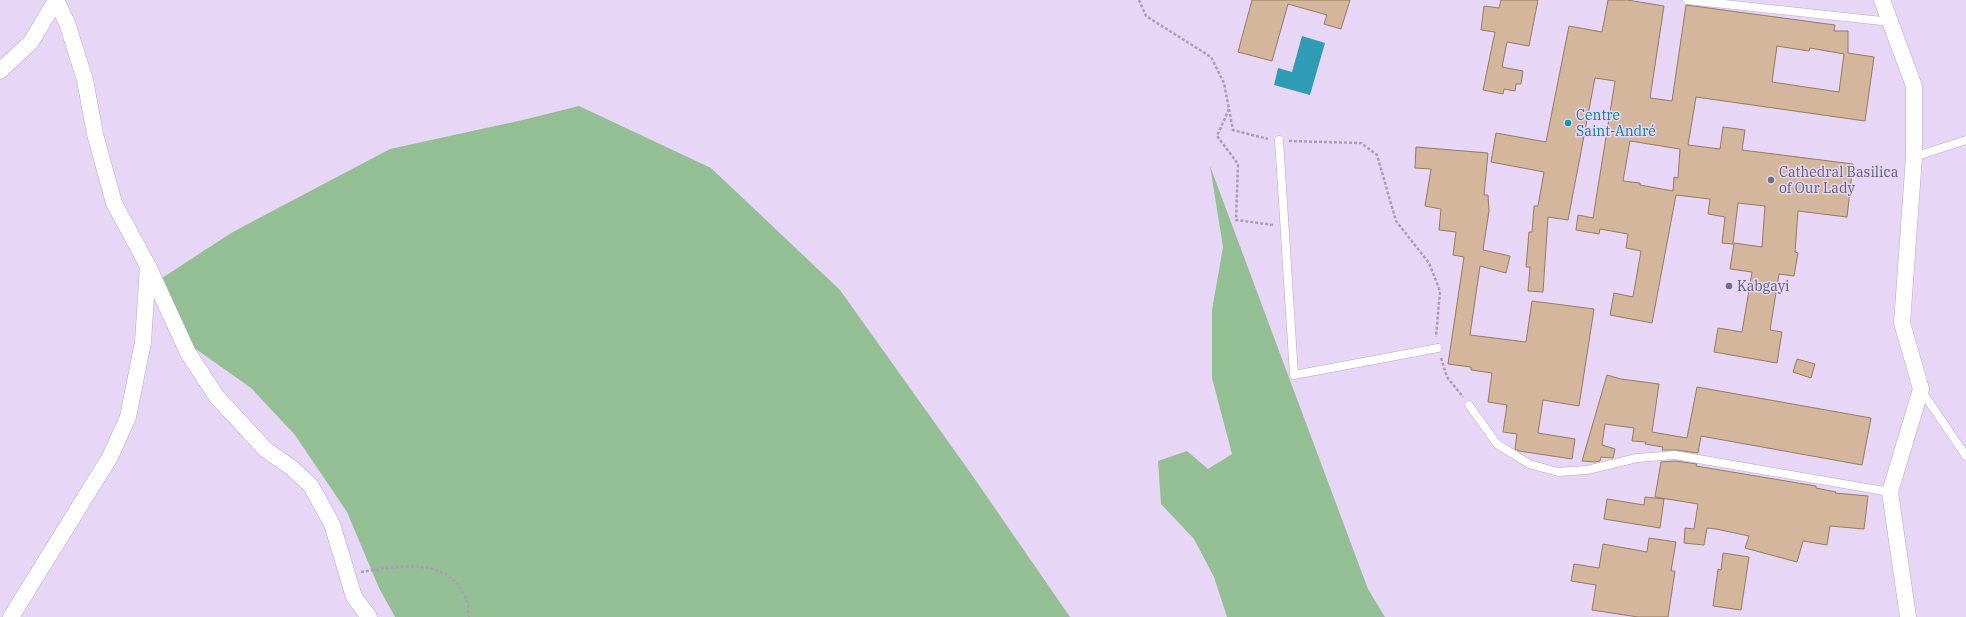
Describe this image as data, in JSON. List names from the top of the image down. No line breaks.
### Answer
{"places":["Centre Saint-André","Cathedral Basilica of Our Lady","Kabgayi"]}
